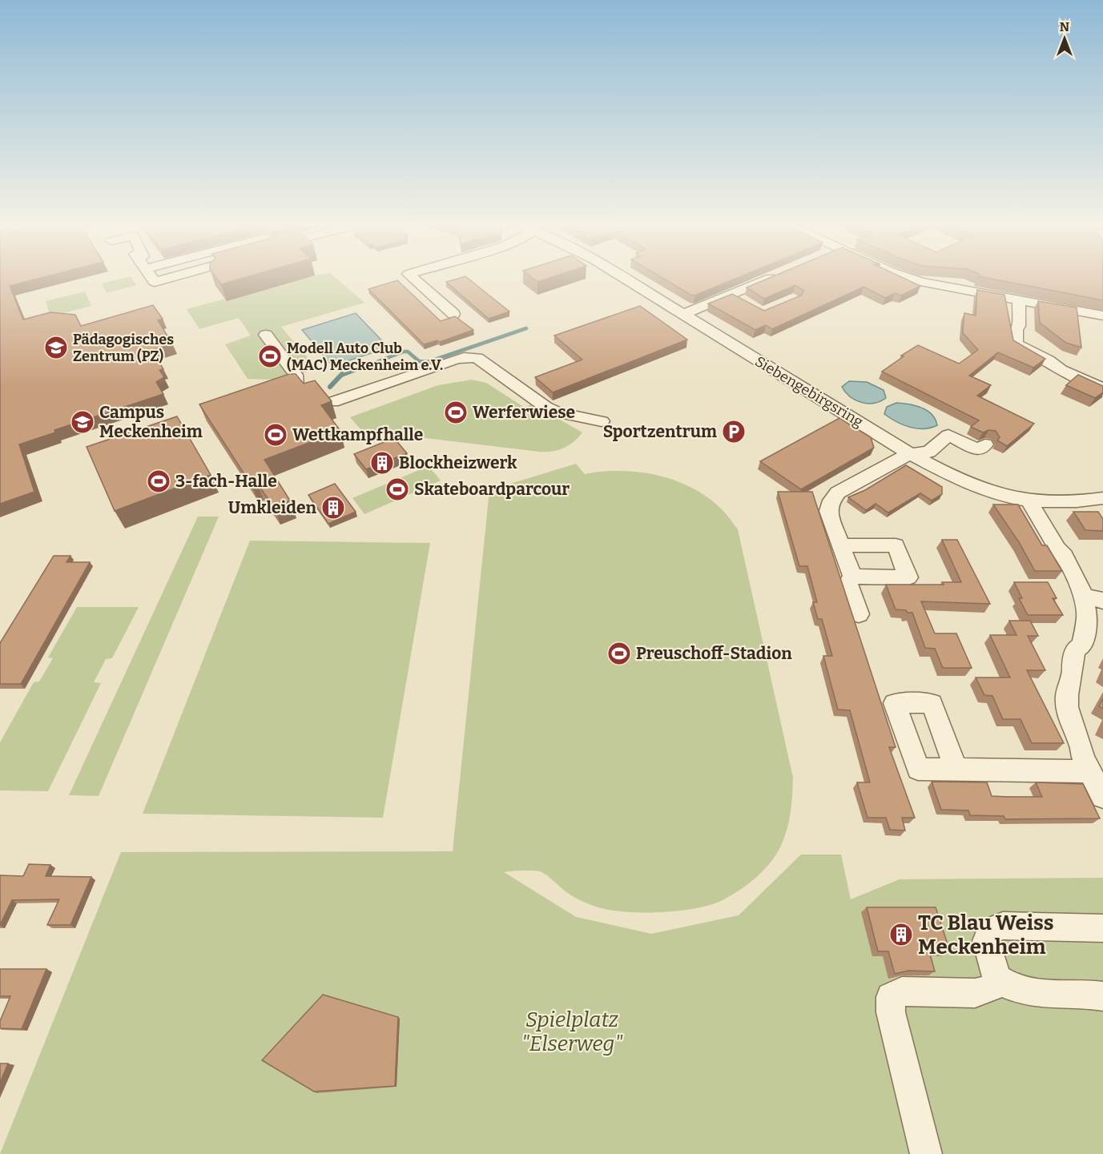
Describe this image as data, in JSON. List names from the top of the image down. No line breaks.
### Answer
{"streets":{"street":["Siebengebirgsring"]},"parks":["Spielplatz \"Elserweg\""],"places":{"school or university":["Pädagogisches Zentrum (PZ)","Campus Meckenheim"],"sports":["Modell Auto Club (MAC) Meckenheim e.V.","Werferwiese","Wettkampfhalle","3-fach-Halle","Skateboardparcour","Preuschoff-Stadion"],"parking":["Sportzentrum"],"building":["Blockheizwerk","Umkleiden","TC Blau Weiss Meckenheim"]},"north":"top"}
